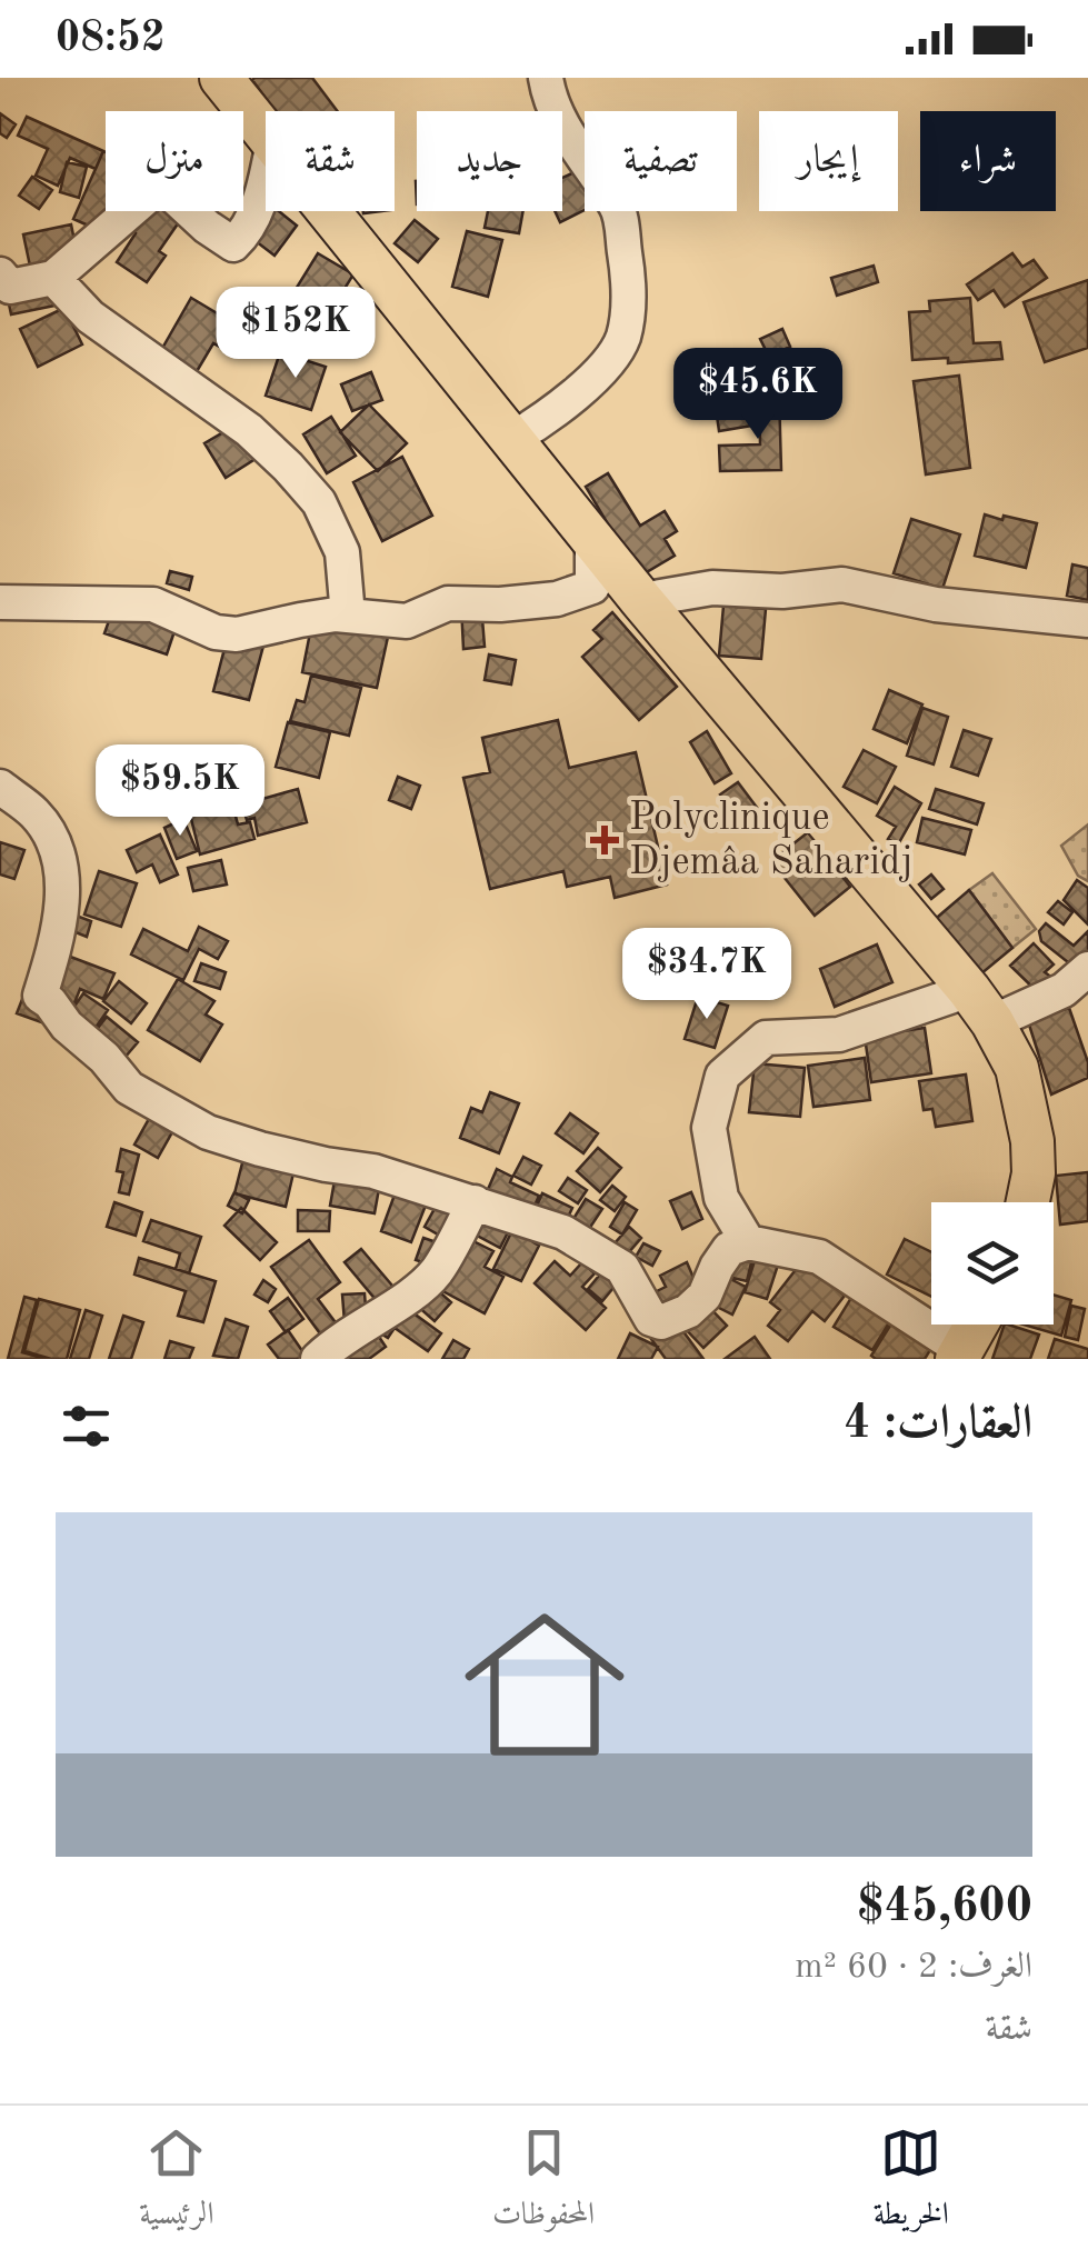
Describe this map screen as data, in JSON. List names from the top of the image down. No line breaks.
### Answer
{"places":{"health":["Polyclinique Djemâa Saharidj"]},"page":{"status":"08:52","chip":["شراء","إيجار","تصفية","جديد","شقة","منزل"],"price":["$152K","$45.6K","$59.5K","$34.7K"],"heading":"العقارات: 4","list":[{"name":"$45,600","note":"الغرف: 2 · 60 m² · شقة"}],"tabs":["الخريطة","المحفوظات","الرئيسية"]}}
